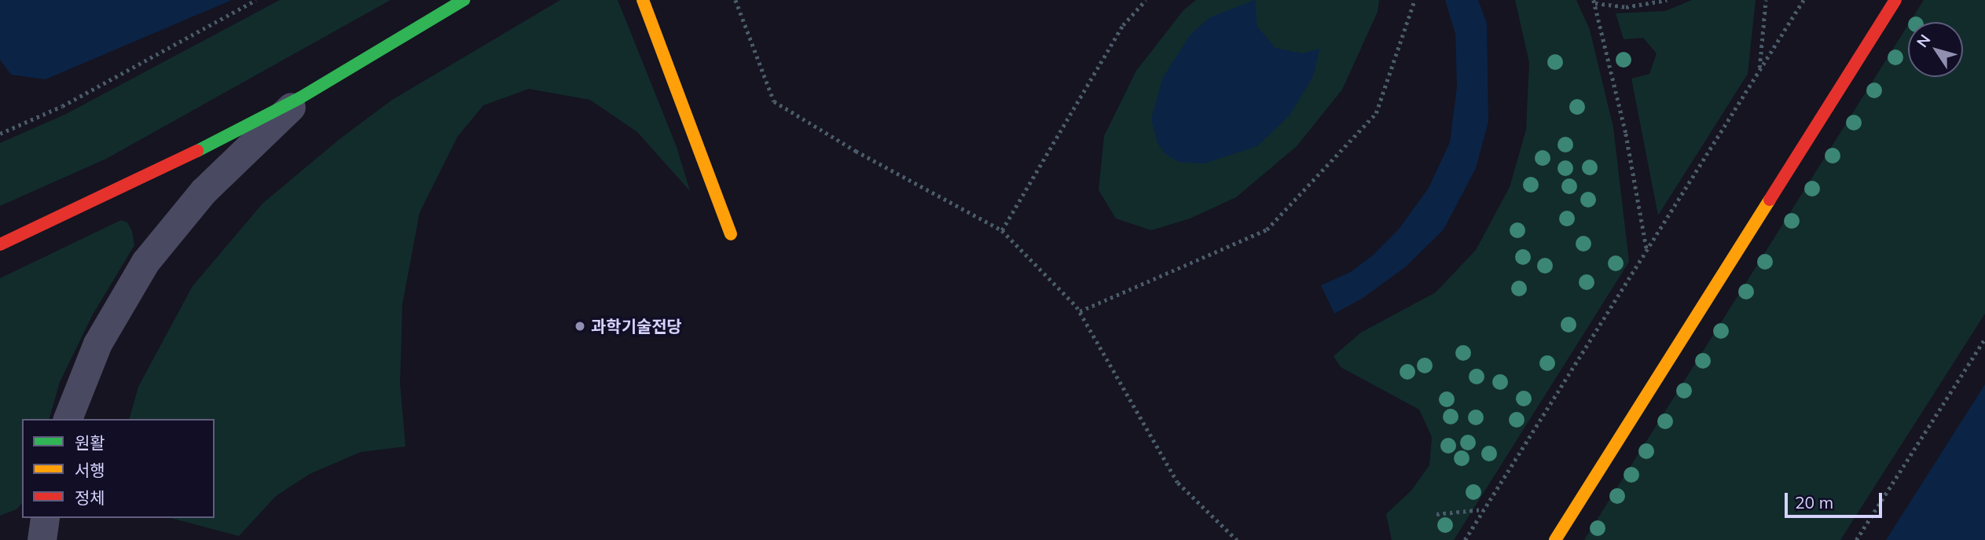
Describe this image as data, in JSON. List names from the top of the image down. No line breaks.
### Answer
{"places":["과학기술전당"],"legend":["원활","서행","정체"],"scale_bar":"20 m","north":"top left"}
